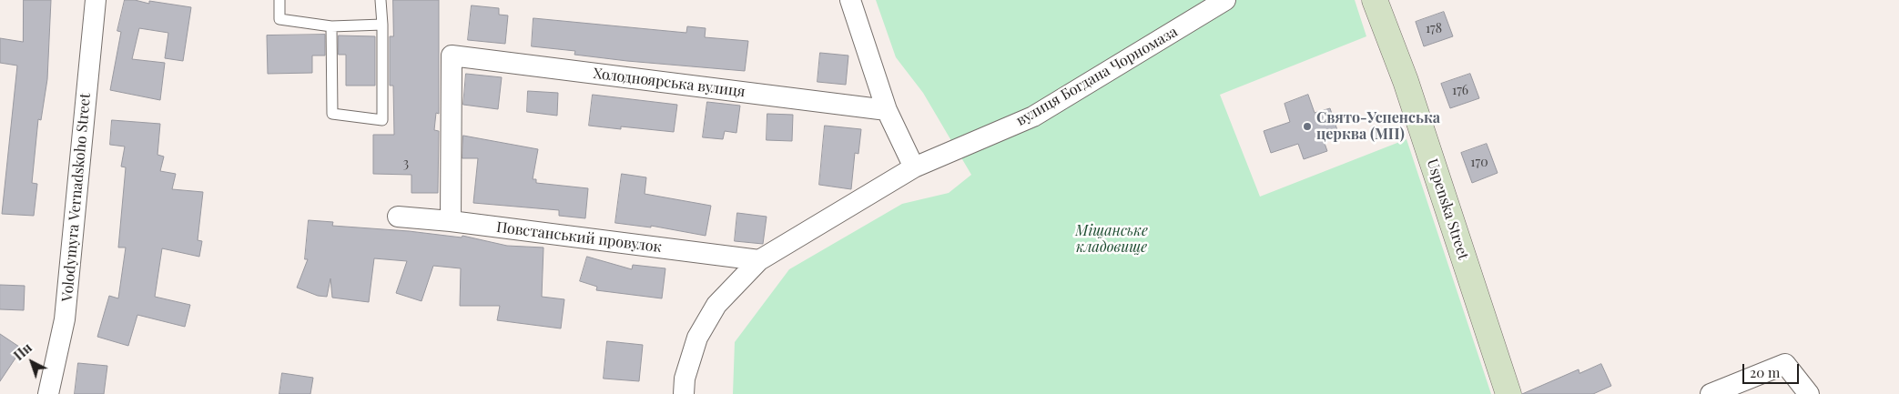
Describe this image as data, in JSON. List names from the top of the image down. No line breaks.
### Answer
{"streets":{"street":["вулиця Богдана Чорномаза","Холодноярська вулиця","Volodymyra Vernadskoho Street","Uspenska Street","Повстанський провулок"]},"crossings":[["вулиця Богдана Чорномаза","Повстанський провулок"],["Холодноярська вулиця","Повстанський провулок"]],"parks":["Міщанське кладовище"],"places":["Свято-Успенська церква (МП)"],"house_numbers":["178","176","170","3"],"scale_bar":"20 m","north":"top left"}
